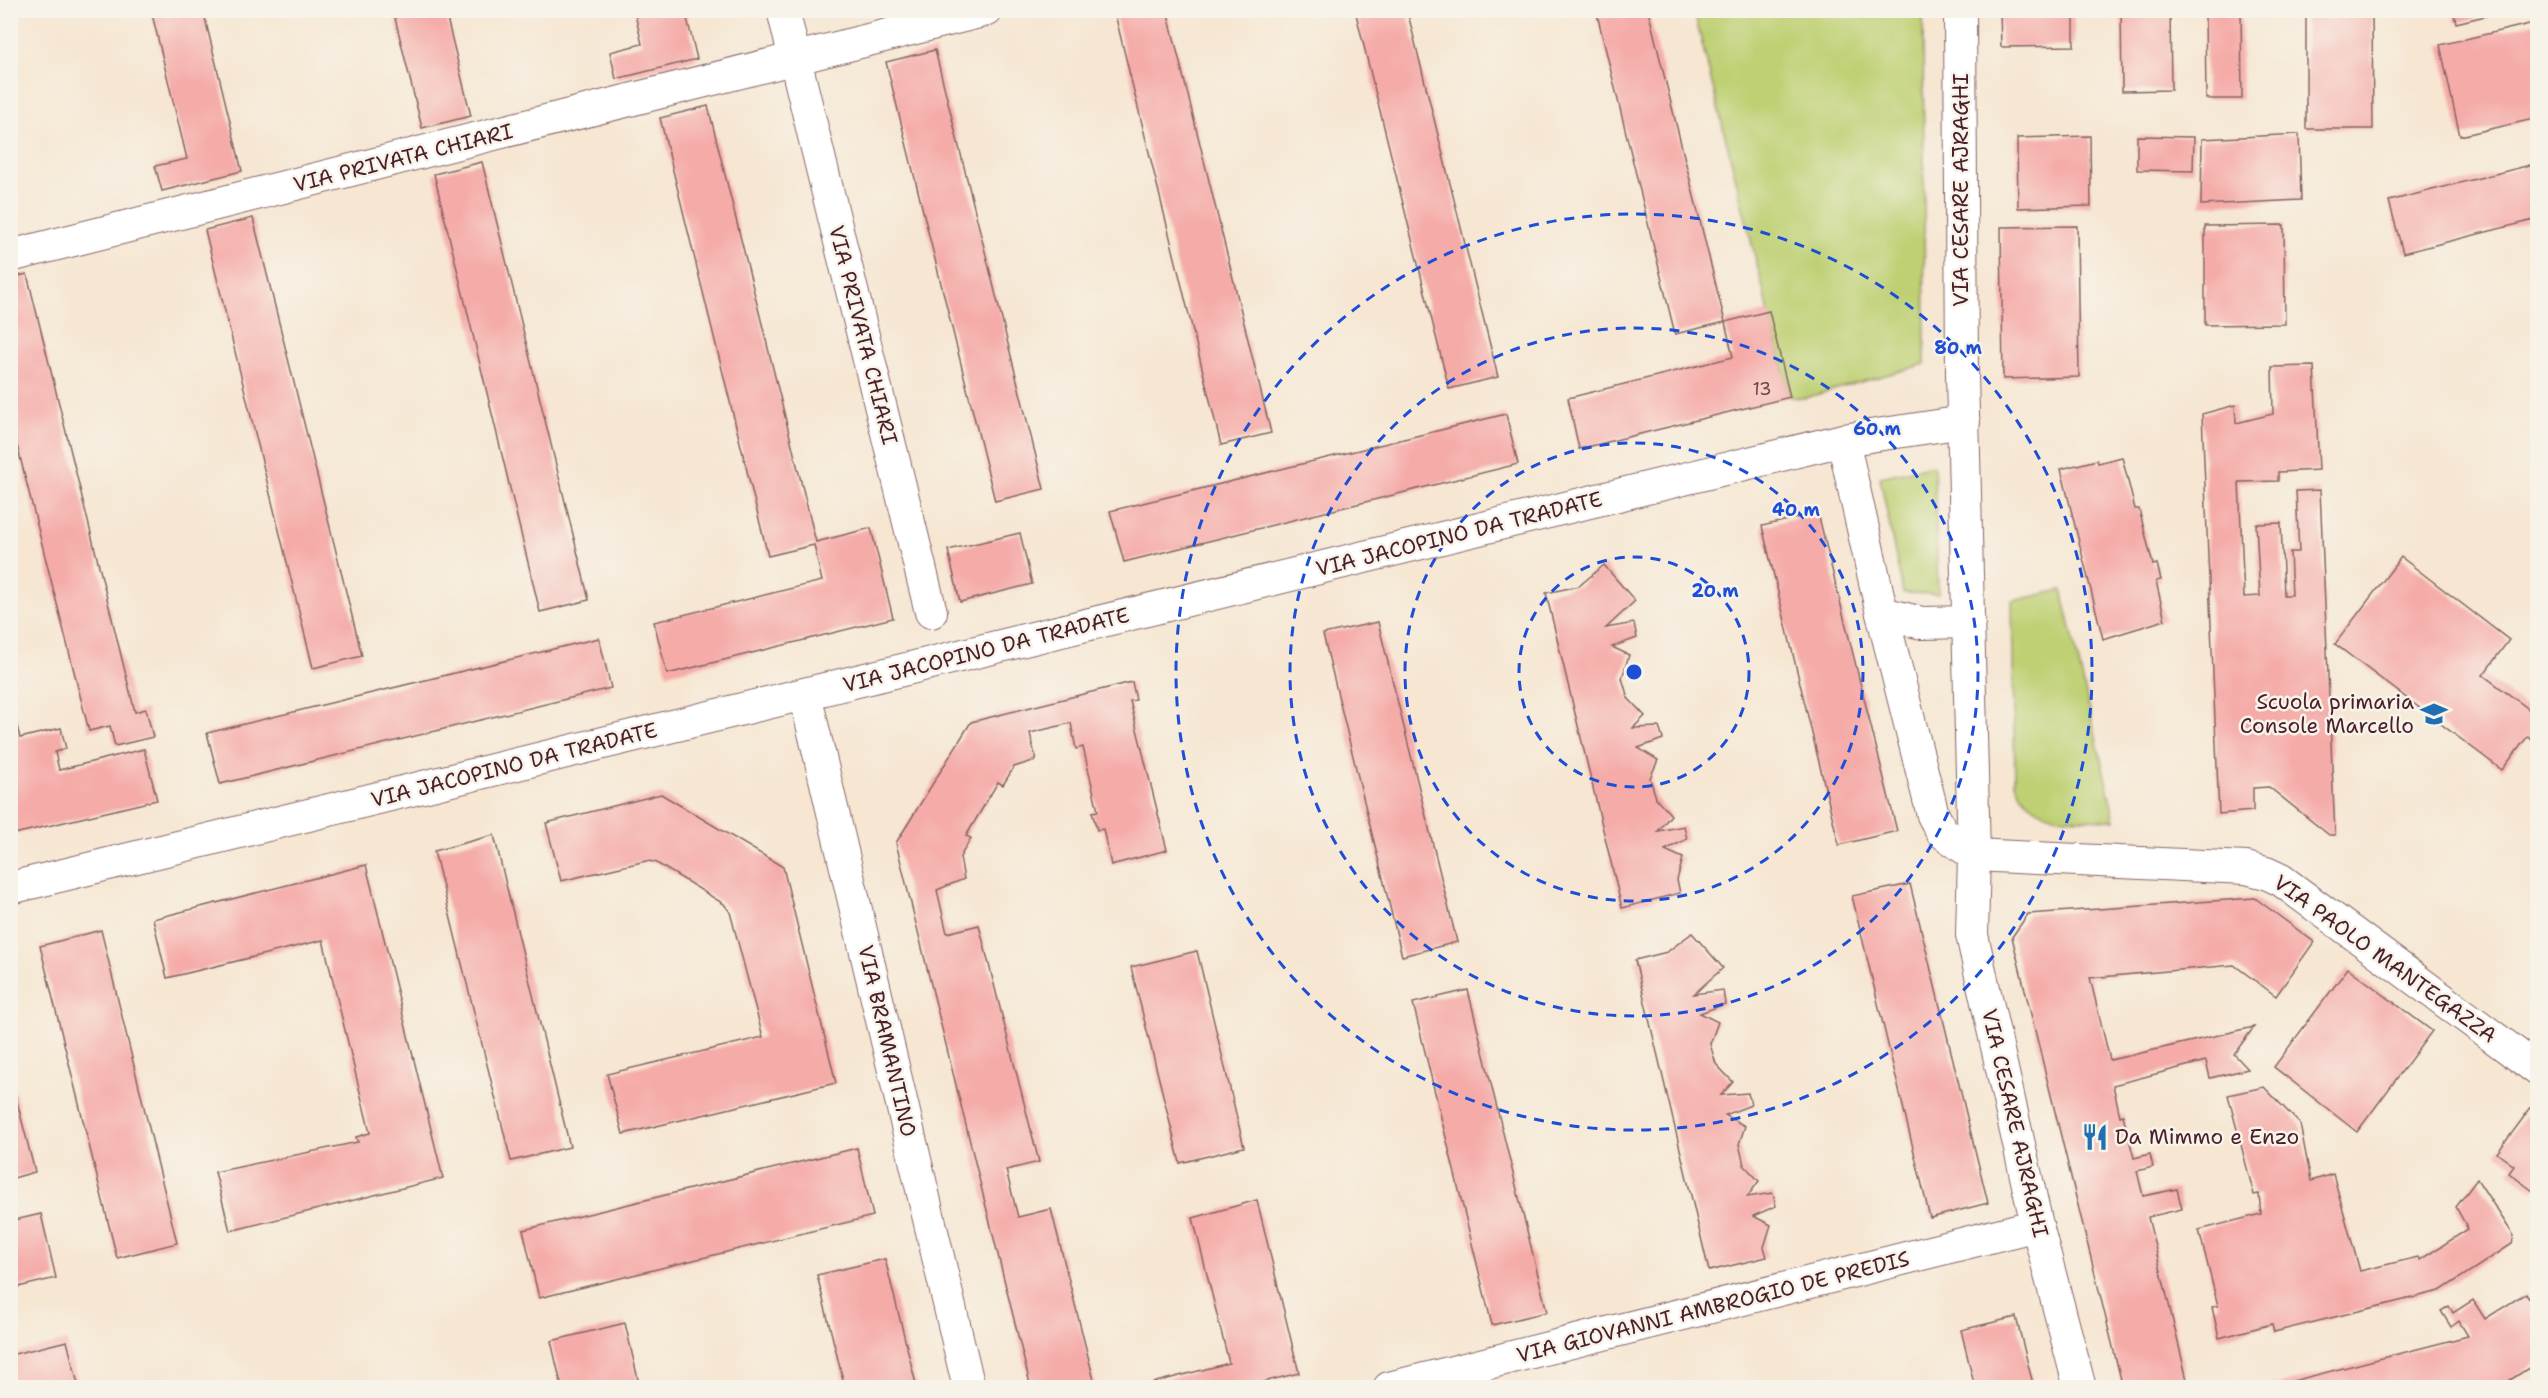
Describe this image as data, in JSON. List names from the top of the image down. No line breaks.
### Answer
{"streets":{"street":["VIA PRIVATA CHIARI","VIA CESARE AJRAGHI","VIA JACOPINO DA TRADATE","VIA PAOLO MANTEGAZZA","VIA BRAMANTINO","VIA GIOVANNI AMBROGIO DE PREDIS"]},"crossings":[["VIA CESARE AJRAGHI","VIA JACOPINO DA TRADATE"],["VIA CESARE AJRAGHI","VIA PAOLO MANTEGAZZA"],["VIA CESARE AJRAGHI","VIA GIOVANNI AMBROGIO DE PREDIS"],["VIA JACOPINO DA TRADATE","VIA BRAMANTINO"]],"places":{"school or university":["Scuola primaria Console Marcello"],"restaurant":["Da Mimmo e Enzo"]},"house_numbers":["13"],"rings":["80 m","60 m","40 m","20 m"]}
